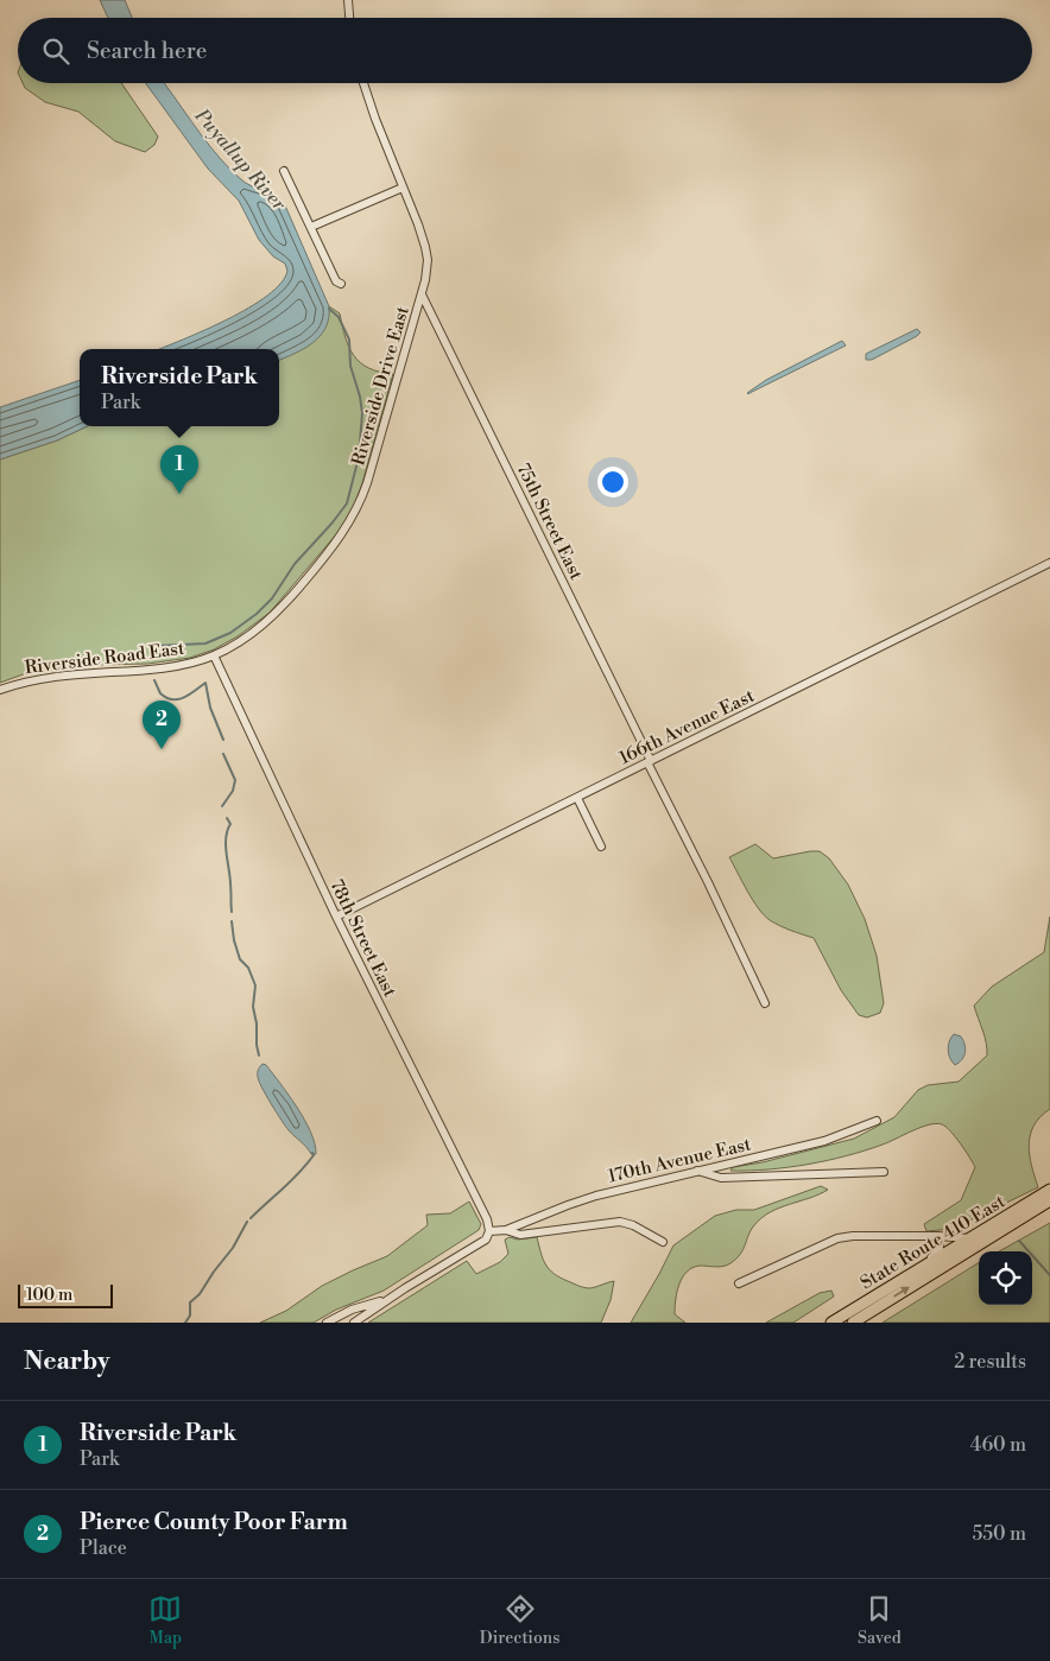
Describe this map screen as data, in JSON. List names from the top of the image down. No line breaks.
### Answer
{"streets":{"highway":["State Route 410 East"],"street":["Riverside Drive East","75th Street East","Riverside Road East","166th Avenue East","78th Street East","170th Avenue East"]},"crossings":[["Riverside Drive East","75th Street East"],["Riverside Drive East","Riverside Road East"],["Riverside Drive East","78th Street East"],["75th Street East","166th Avenue East"],["Riverside Road East","78th Street East"],["166th Avenue East","78th Street East"],["78th Street East","170th Avenue East"]],"water":["Puyallup River"],"scale_bar":"100 m","page":{"search":"Search here","popup":["Riverside Park","Park"],"pins":["1","2"],"scale":"100 m","heading":["Nearby","2 results"],"list":[{"mark":"1","name":"Riverside Park","note":"Park","value":"460 m"},{"mark":"2","name":"Pierce County Poor Farm","note":"Place","value":"550 m"}],"nav":["Map","Directions","Saved"]}}
